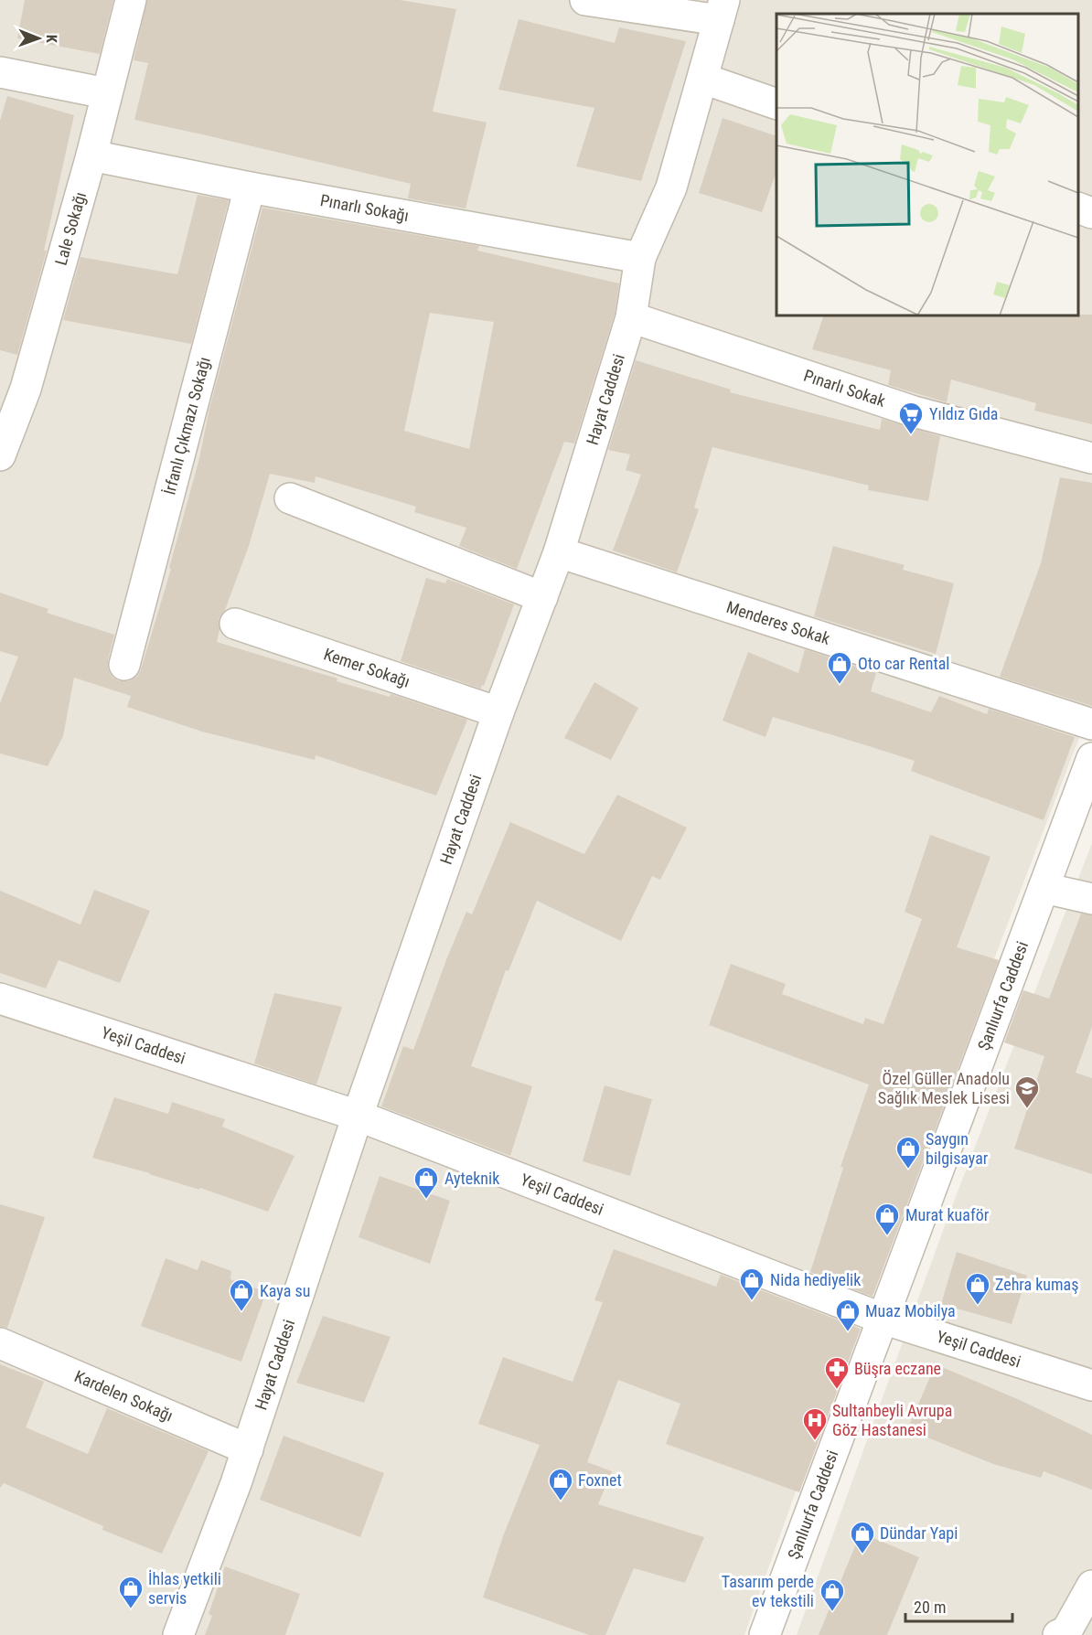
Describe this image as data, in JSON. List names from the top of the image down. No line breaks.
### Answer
{"streets":{"street":["Pınarlı Sokağı","Lale Sokağı","Pınarlı Sokak","Hayat Caddesi","İrfanlı Çıkmazı Sokağı","Menderes Sokak","Kemer Sokağı","Şanlıurfa Caddesi","Yeşil Caddesi","Kardelen Sokağı"]},"crossings":[["Pınarlı Sokağı","Lale Sokağı"],["Pınarlı Sokağı","Hayat Caddesi"],["Pınarlı Sokağı","İrfanlı Çıkmazı Sokağı"],["Pınarlı Sokak","Hayat Caddesi"],["Hayat Caddesi","Menderes Sokak"],["Hayat Caddesi","Kemer Sokağı"],["Hayat Caddesi","Yeşil Caddesi"],["Hayat Caddesi","Kardelen Sokağı"],["Şanlıurfa Caddesi","Yeşil Caddesi"]],"places":{"supermarket":["Yıldız Gıda"],"shop":["Oto car Rental","Saygın bilgisayar","Ayteknik","Murat kuaför","Nida hediyelik","Zehra kumaş","Kaya su","Muaz Mobilya","Foxnet","Dündar Yapi","İhlas yetkili servis","Tasarım perde ev tekstili"],"school or university":["Özel Güller Anadolu Sağlık Meslek Lisesi"],"pharmacy":["Büşra eczane"],"hospital":["Sultanbeyli Avrupa Göz Hastanesi"]},"scale_bar":"20 m","north":"right"}
